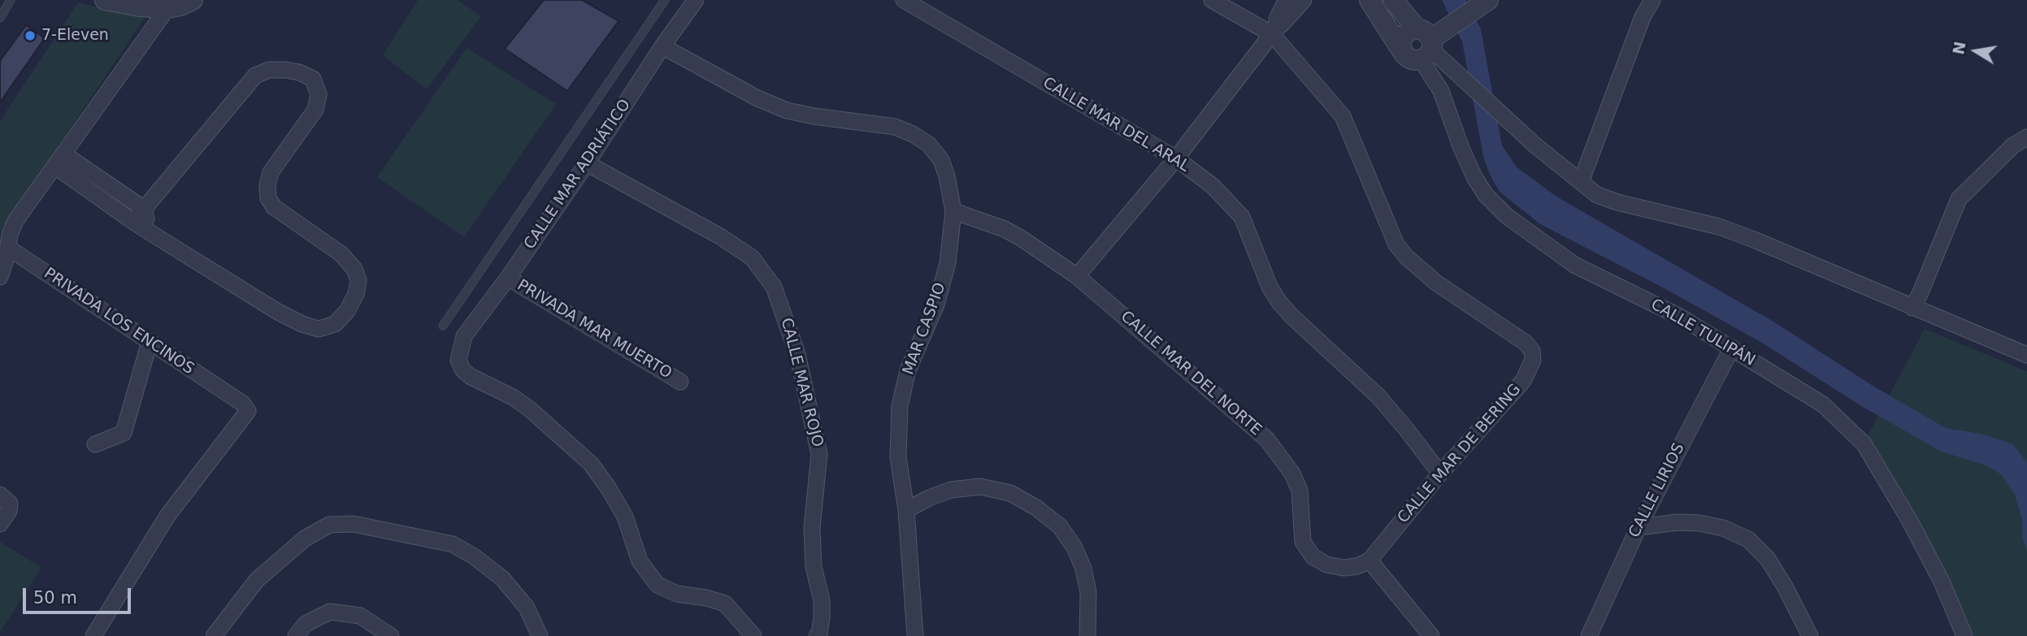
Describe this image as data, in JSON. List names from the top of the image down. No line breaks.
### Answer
{"streets":{"street":["CALLE MAR DEL ARAL","CALLE MAR ADRIÁTICO","PRIVADA LOS ENCINOS","MAR CASPIO","PRIVADA MAR MUERTO","CALLE TULIPÁN","CALLE MAR DEL NORTE","CALLE MAR ROJO","CALLE MAR DE BERING","CALLE LIRIOS"]},"crossings":[["CALLE MAR DEL ARAL","CALLE MAR DE BERING"],["CALLE MAR ADRIÁTICO","MAR CASPIO"],["CALLE MAR ADRIÁTICO","PRIVADA MAR MUERTO"],["CALLE MAR ADRIÁTICO","CALLE MAR ROJO"],["MAR CASPIO","CALLE MAR DEL NORTE"],["CALLE TULIPÁN","CALLE LIRIOS"],["CALLE MAR DEL NORTE","CALLE MAR DE BERING"]],"places":["7-Eleven"],"scale_bar":"50 m","north":"left"}
